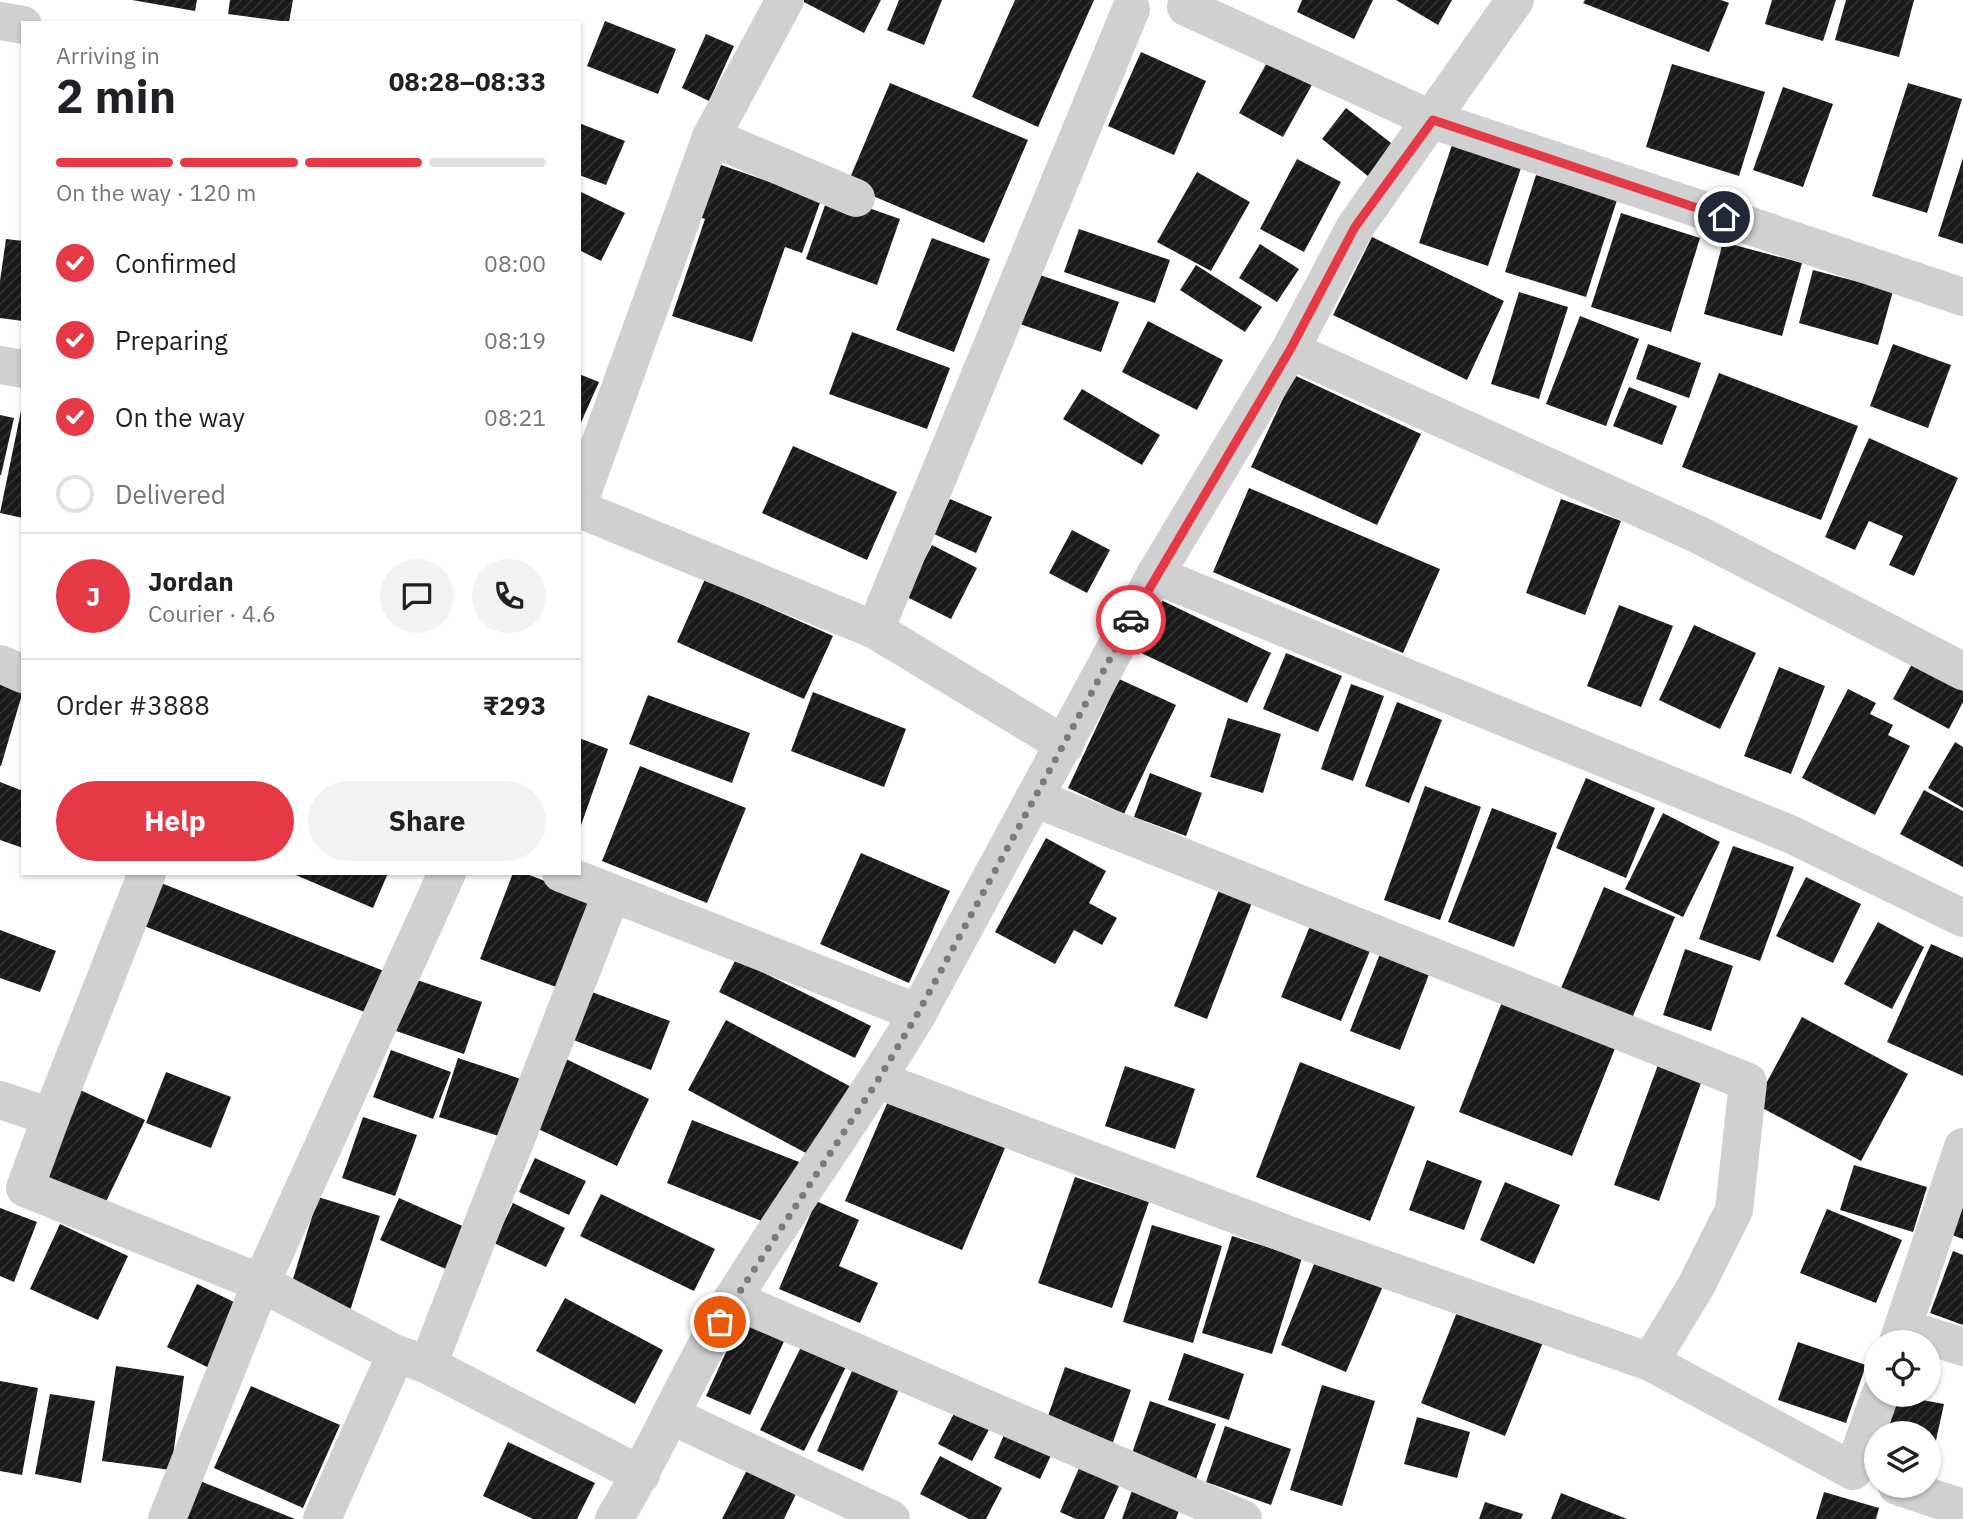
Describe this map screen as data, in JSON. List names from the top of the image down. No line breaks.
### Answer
{"page":{"heading":["2 min","Arriving in","08:28–08:33"],"panel":["Jordan","Courier · 4.6","Order #3888","₹293"],"bar":"On the way · 120 m","list":[["Confirmed","08:00"],["Preparing","08:19"],["On the way","08:21"],"Delivered"],"round":"J","buttons":["Help","Share"]}}
